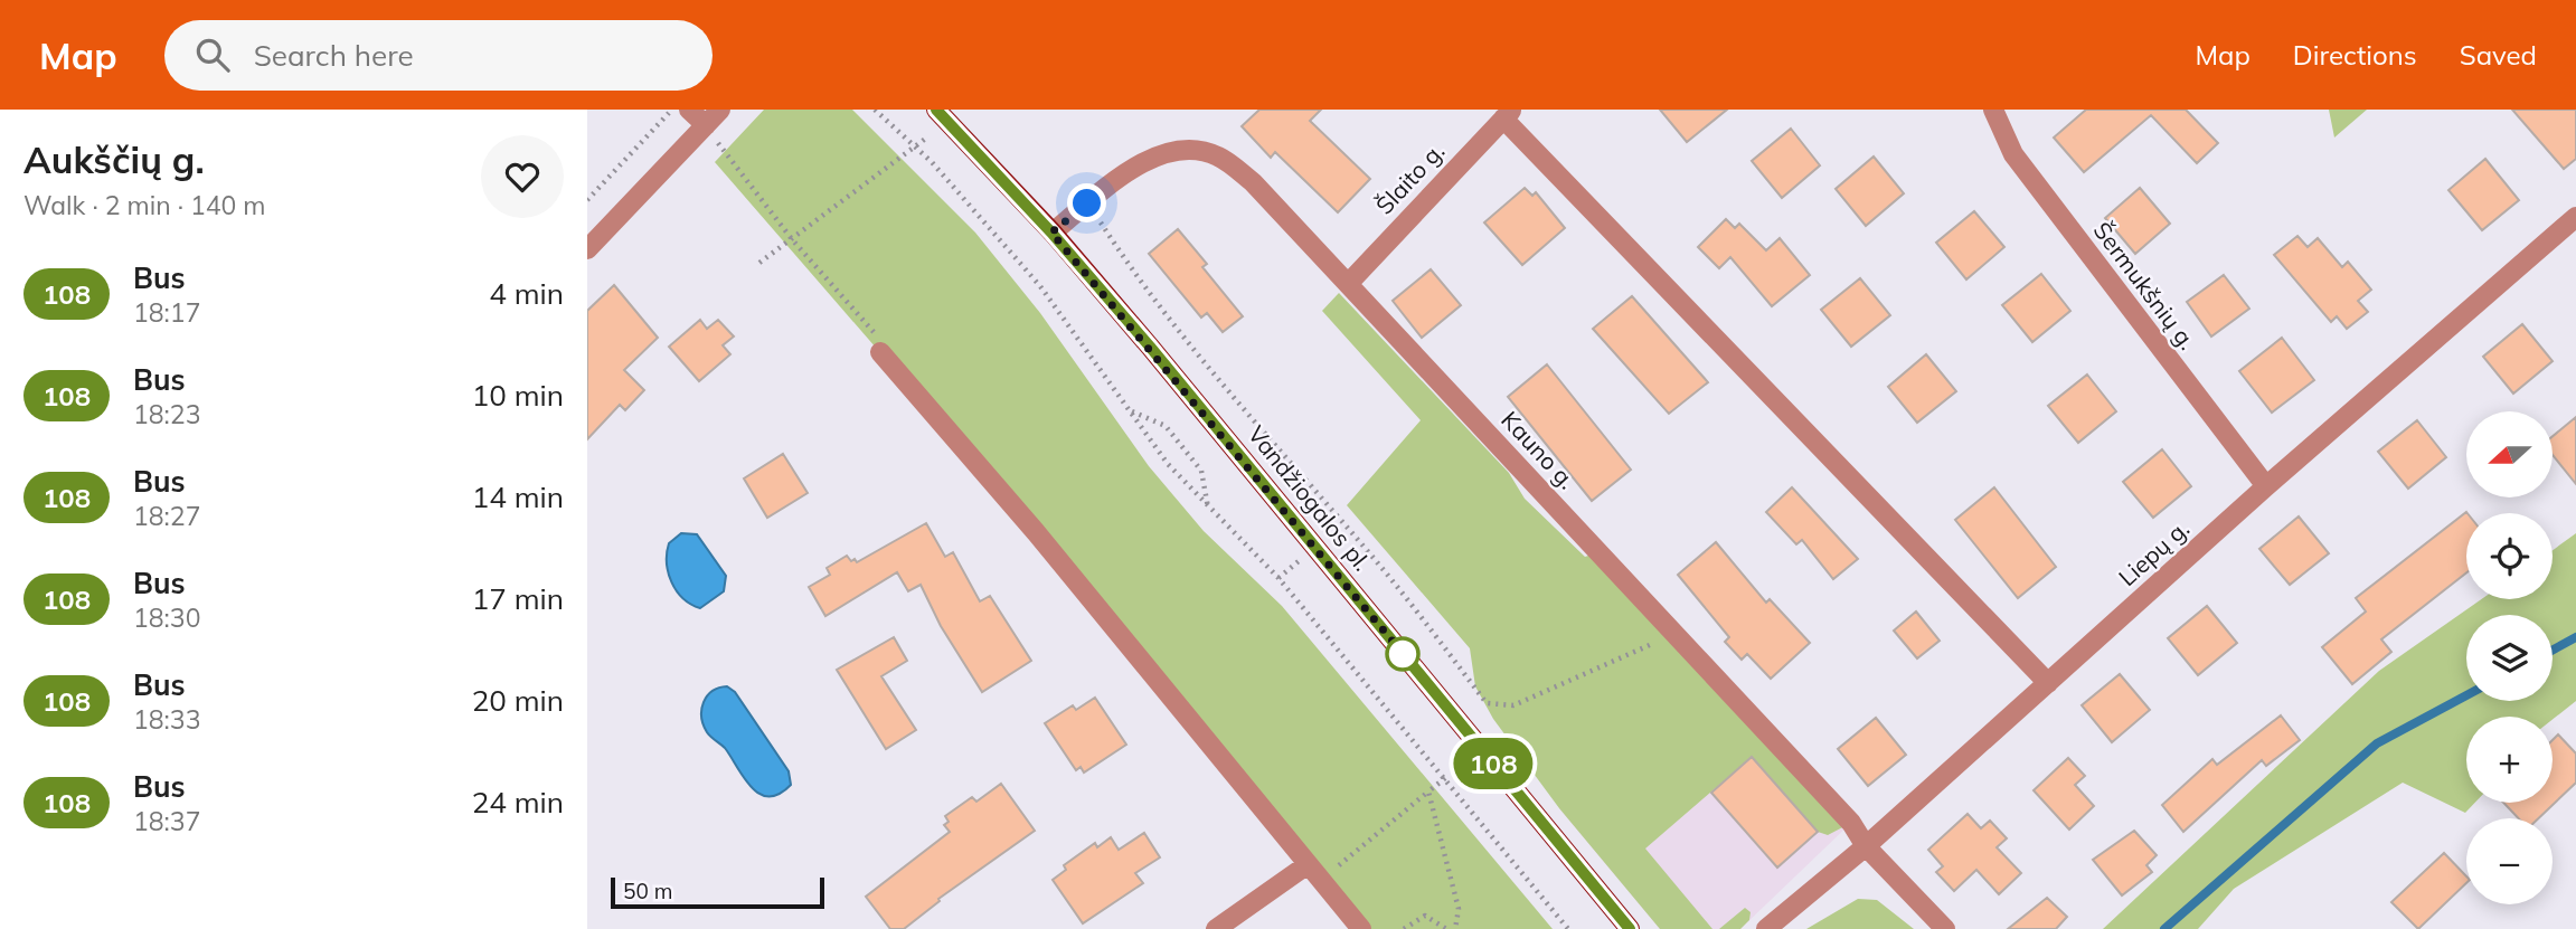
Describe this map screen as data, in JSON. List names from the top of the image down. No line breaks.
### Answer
{"streets":{"main road":["Vandžiogalos pl."],"street":["Šlaito g.","Šermukšnių g.","Kauno g.","Liepų g."]},"crossings":[["Šlaito g.","Kauno g."],["Šermukšnių g.","Liepų g."],["Kauno g.","Vandžiogalos pl."],["Kauno g.","Liepų g."]],"lines":["bus line 108"],"scale_bar":"50 m","north":"left","page":{"header":"Map","search":"Search here","nav":["Map","Directions","Saved"],"heading":["Aukščių g.","Walk · 2 min · 140 m"],"on_map":"108","list":[{"mark":"108","name":"Bus","note":"18:17","value":"4 min"},{"mark":"108","name":"Bus","note":"18:23","value":"10 min"},{"mark":"108","name":"Bus","note":"18:27","value":"14 min"},{"mark":"108","name":"Bus","note":"18:30","value":"17 min"},{"mark":"108","name":"Bus","note":"18:33","value":"20 min"},{"mark":"108","name":"Bus","note":"18:37","value":"24 min"}],"map_buttons":["+","−"],"scale":"50 m"}}
